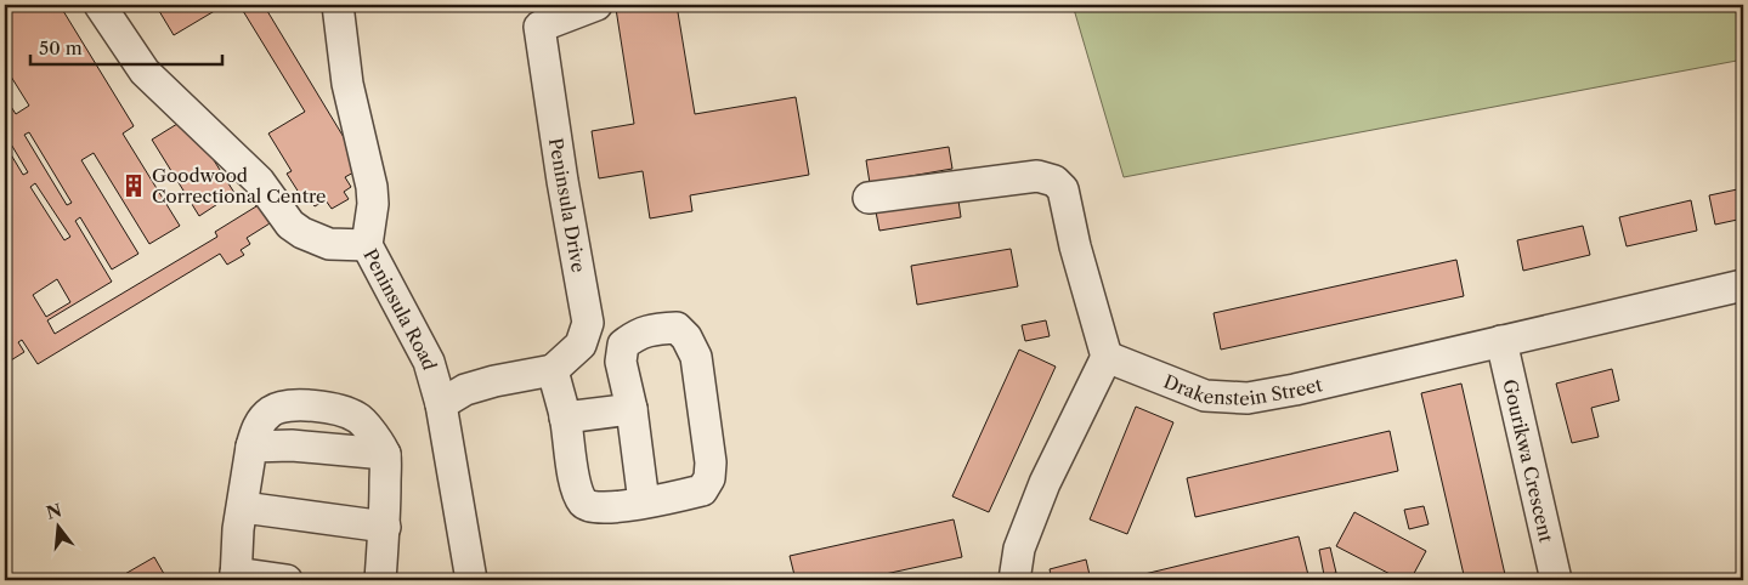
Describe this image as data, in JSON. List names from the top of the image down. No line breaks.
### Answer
{"streets":{"street":["Peninsula Drive","Peninsula Road","Drakenstein Street","Gourikwa Crescent"]},"crossings":[["Drakenstein Street","Gourikwa Crescent"]],"places":{"building":["Goodwood Correctional Centre"]},"scale_bar":"50 m","north":"top"}
